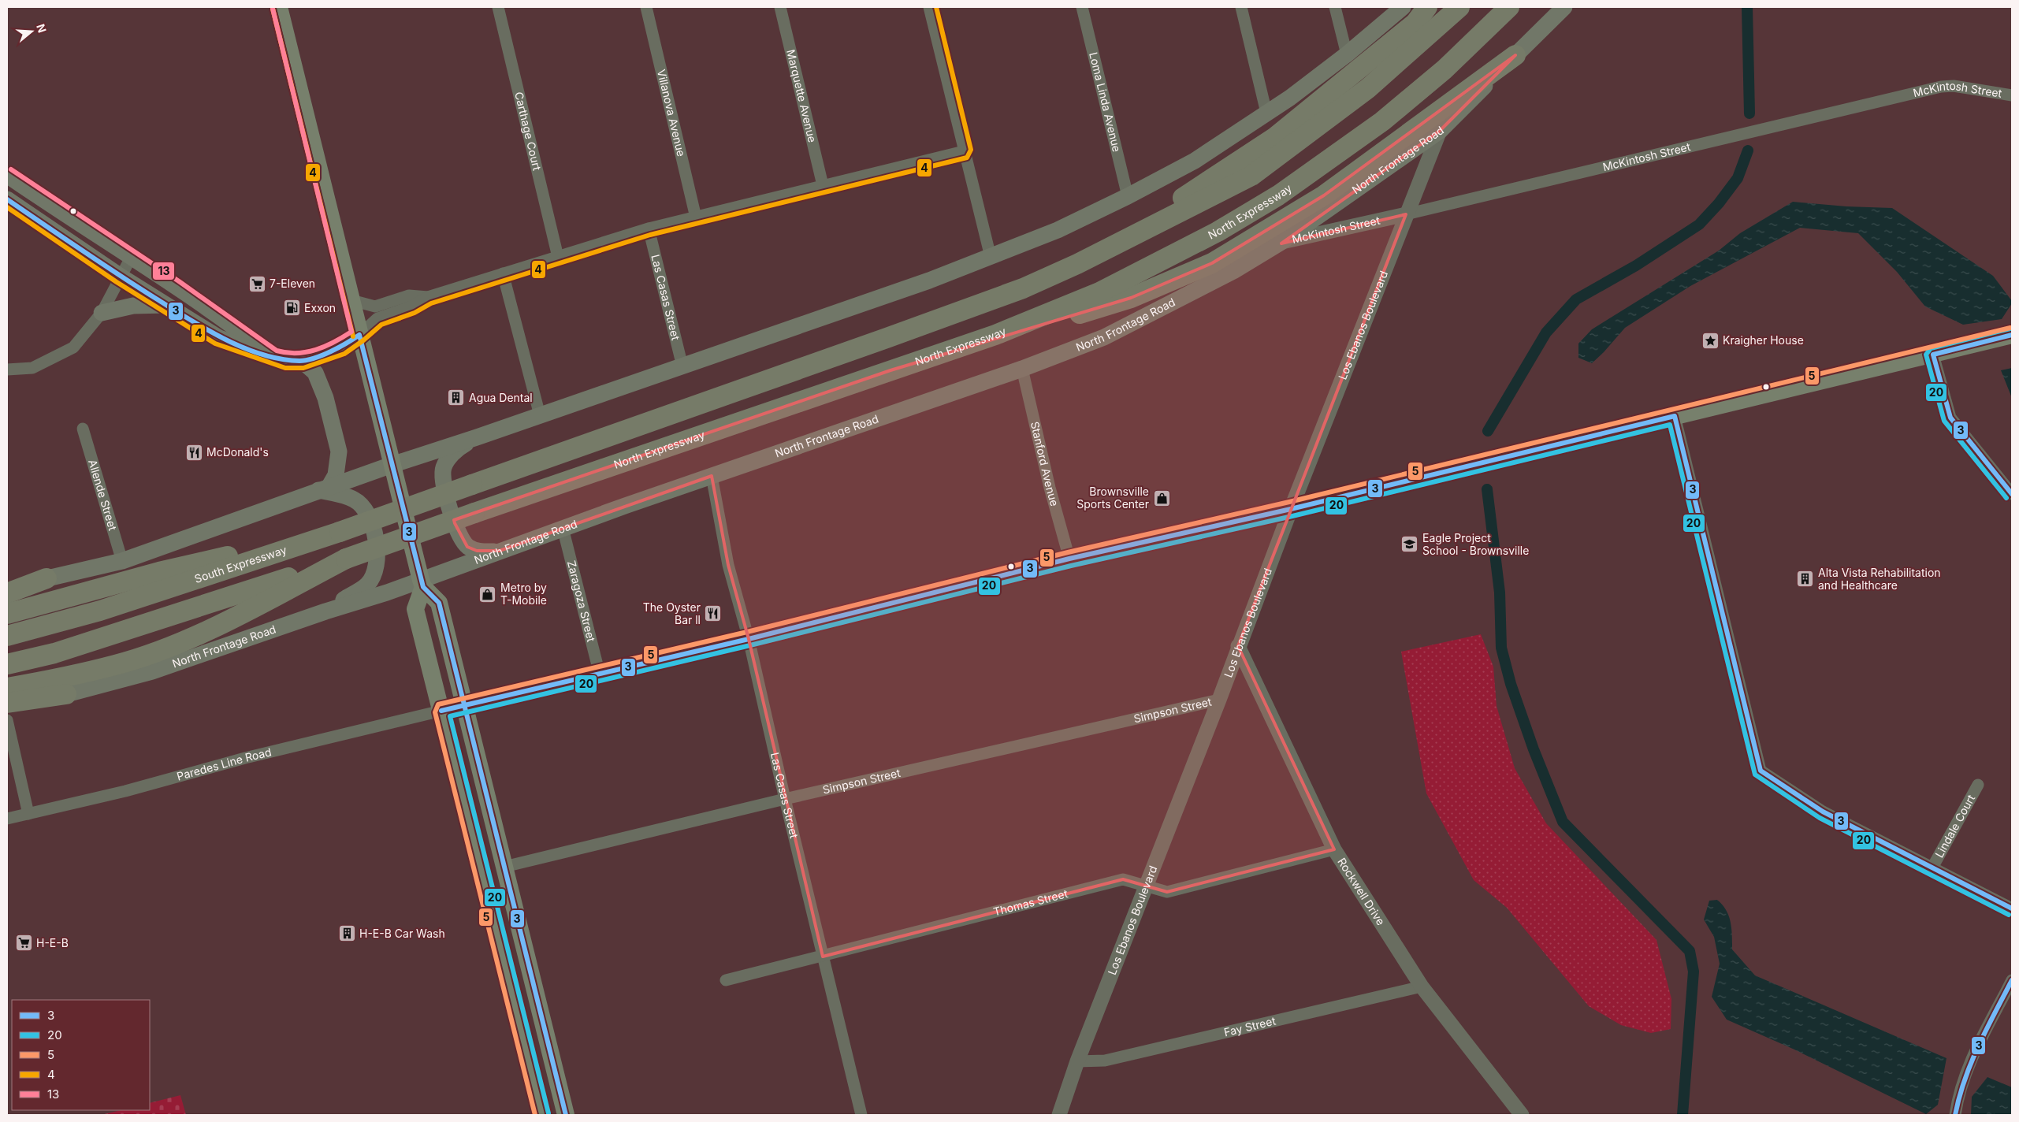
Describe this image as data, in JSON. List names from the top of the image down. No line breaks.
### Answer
{"streets":{"highway":["North Expressway","South Expressway"],"main road":["North Frontage Road"],"street":["McKintosh Street","Marquette Avenue","Loma Linda Avenue","Villanova Avenue","Carthage Court","Las Casas Street","Los Ebanos Boulevard","Stanford Avenue","Allende Street","Zaragoza Street","Simpson Street","Paredes Line Road","Lindale Court","Rockwell Drive","Thomas Street","Fay Street"]},"crossings":[["McKintosh Street","North Frontage Road"],["McKintosh Street","Los Ebanos Boulevard"],["North Frontage Road","Las Casas Street"],["North Frontage Road","Los Ebanos Boulevard"],["North Frontage Road","Stanford Avenue"],["North Frontage Road","Zaragoza Street"],["Las Casas Street","Simpson Street"],["Las Casas Street","Thomas Street"],["Los Ebanos Boulevard","Simpson Street"],["Los Ebanos Boulevard","Rockwell Drive"],["Los Ebanos Boulevard","Thomas Street"],["Los Ebanos Boulevard","Fay Street"],["Rockwell Drive","Thomas Street"],["Rockwell Drive","Fay Street"]],"places":{"supermarket":["7-Eleven","H-E-B"],"fuel station":["Exxon"],"place":["Kraigher House"],"building":["Agua Dental","Alta Vista Rehabilitation and Healthcare","H-E-B Car Wash"],"restaurant":["McDonald's","The Oyster Bar ll"],"shop":["Brownsville Sports Center","Metro by T-Mobile"],"school or university":["Eagle Project School - Brownsville"]},"lines":["transit line 4","transit line 13","transit line 3","transit line 5","transit line 20"],"legend":["3","20","5","4","13"],"north":"right"}
